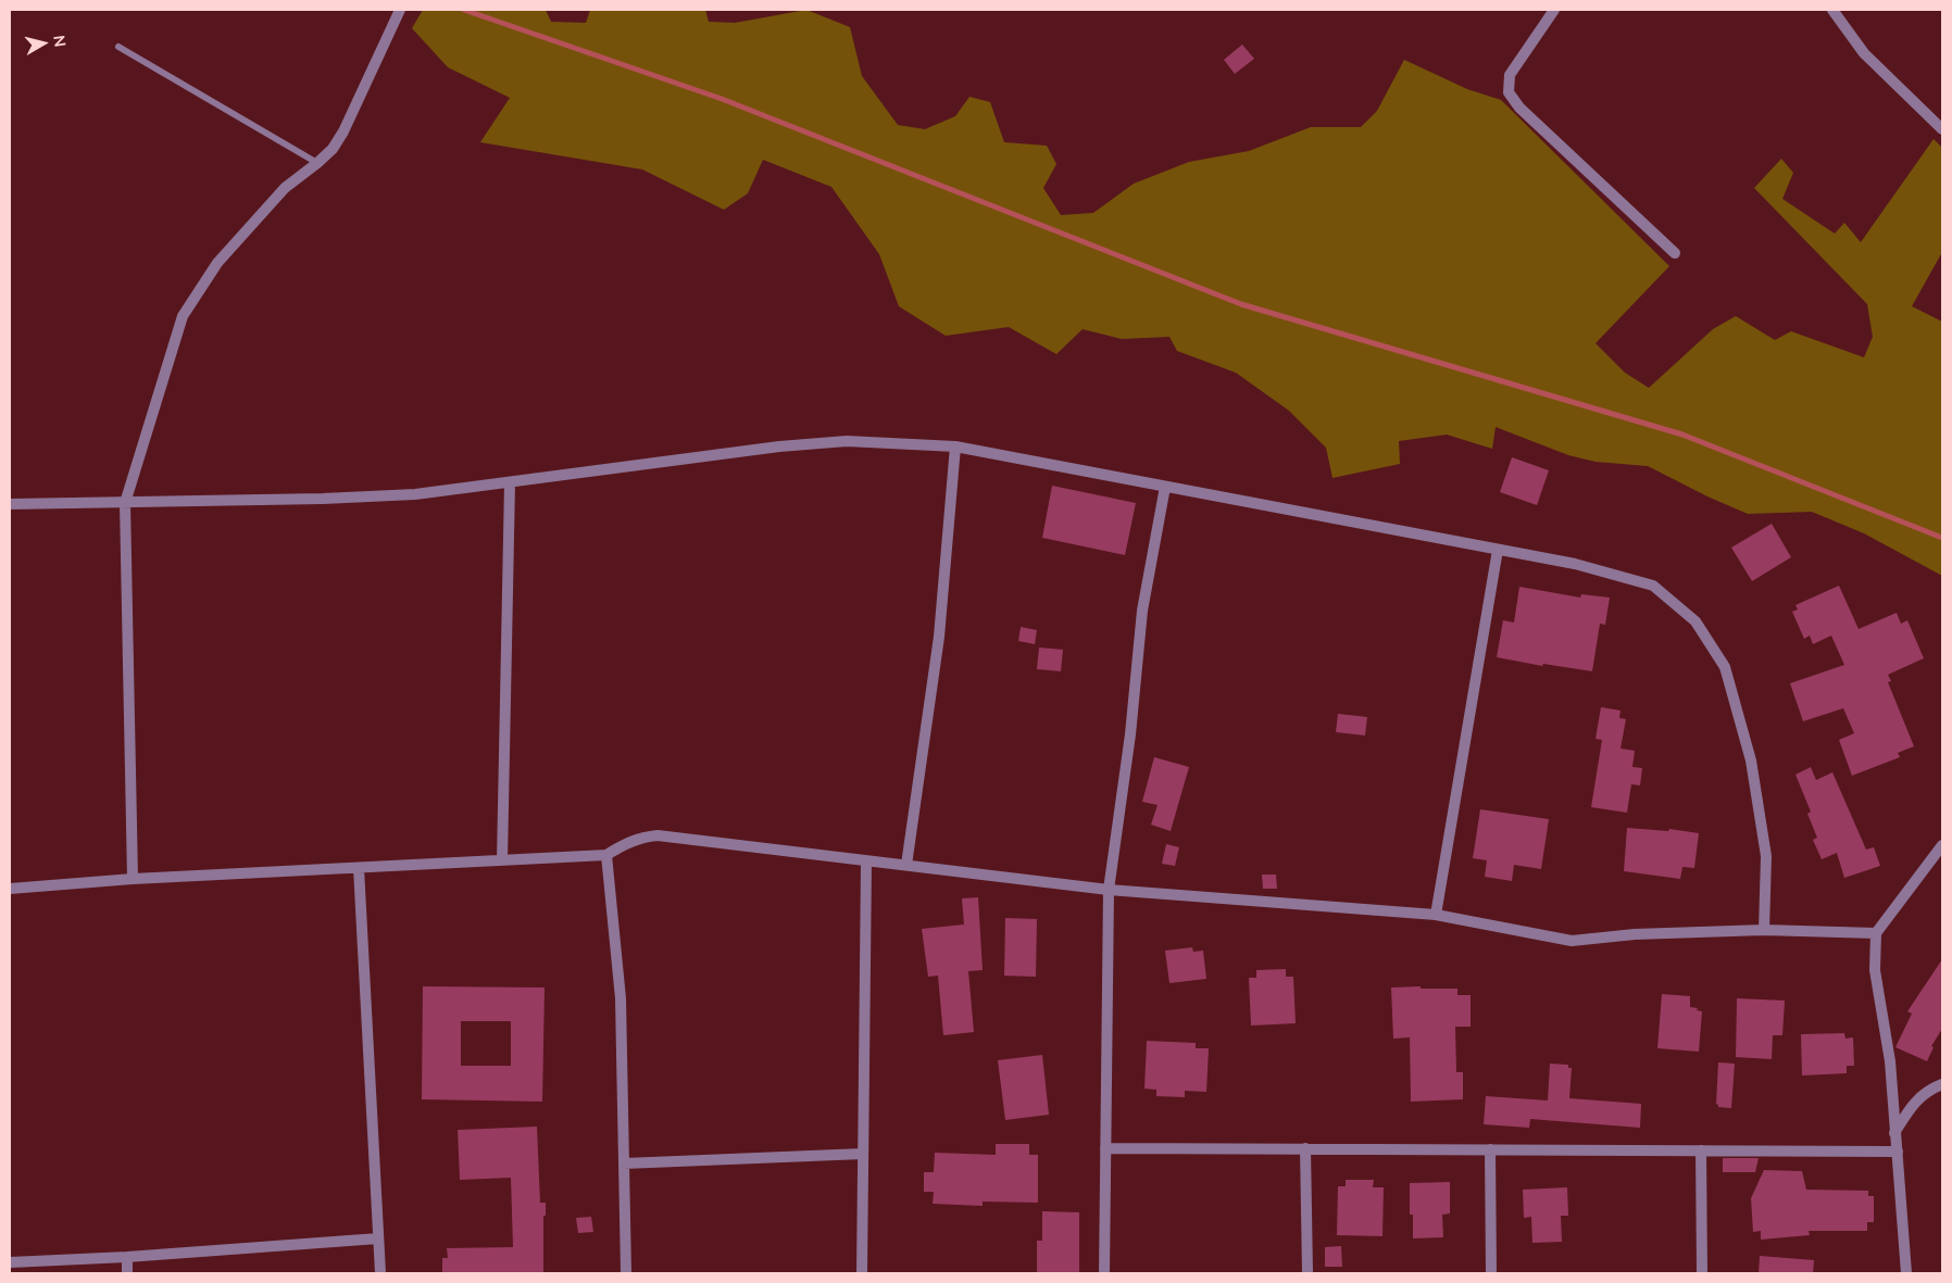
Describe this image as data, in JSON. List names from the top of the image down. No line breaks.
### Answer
{"north":"right"}
